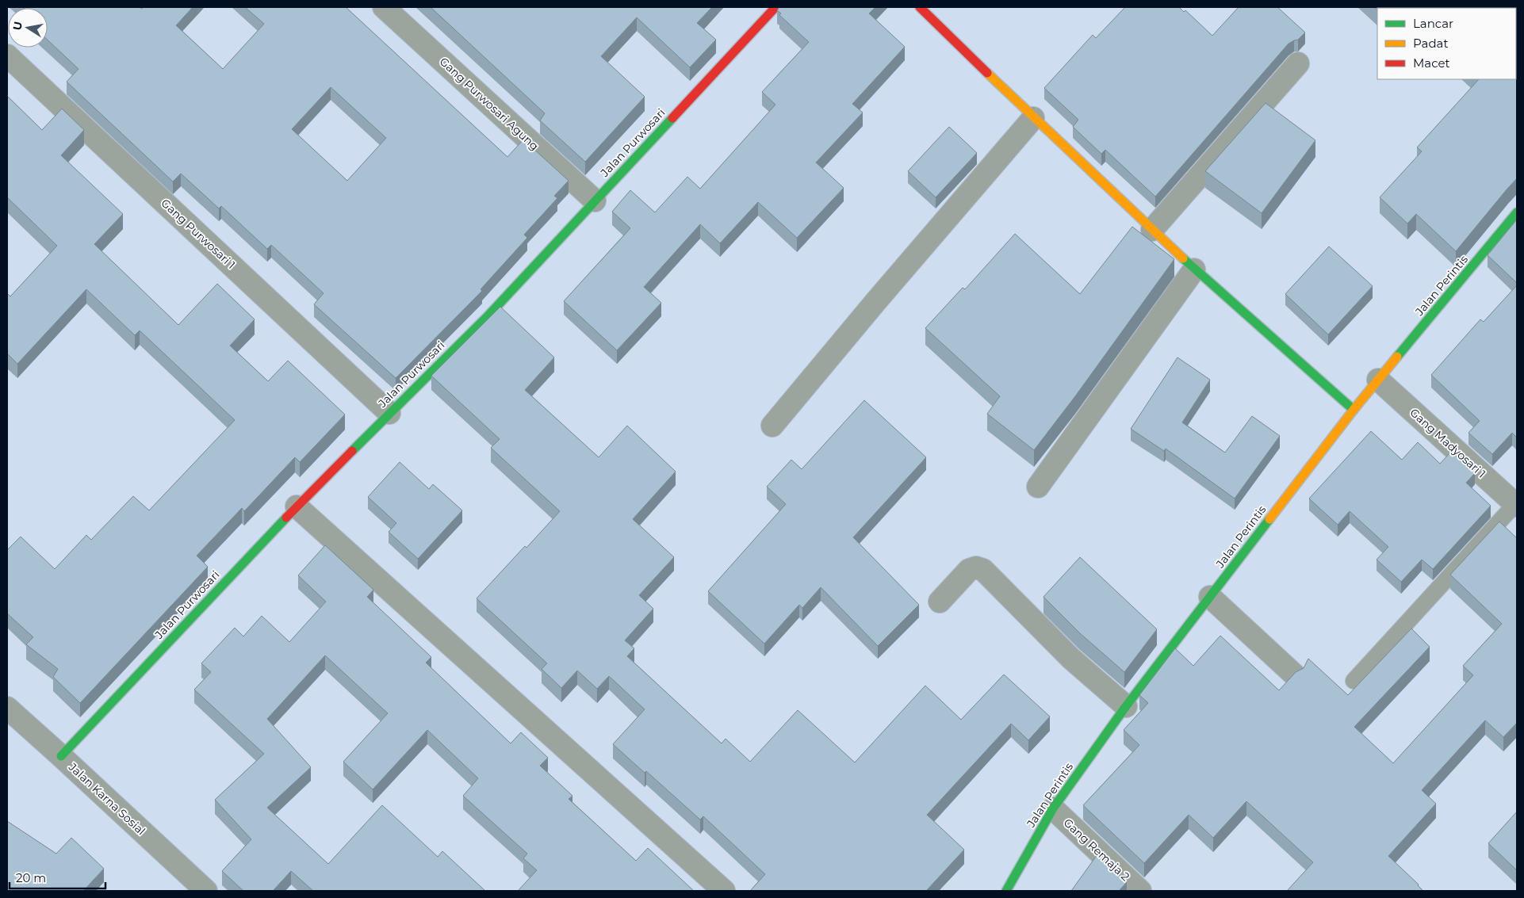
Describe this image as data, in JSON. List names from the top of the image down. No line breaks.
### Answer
{"streets":{"street":["Gang Purwosari Agung","Jalan Purwosari","Gang Purwosari 1","Jalan Perintis","Gang Madyosari 1","Jalan Karna Sosial","Gang Remaja 2"]},"crossings":[["Gang Purwosari Agung","Jalan Purwosari"],["Jalan Purwosari","Gang Purwosari 1"],["Jalan Purwosari","Jalan Karna Sosial"],["Jalan Perintis","Gang Madyosari 1"],["Jalan Perintis","Gang Remaja 2"]],"legend":["Lancar","Padat","Macet"],"scale_bar":"20 m","north":"left"}
